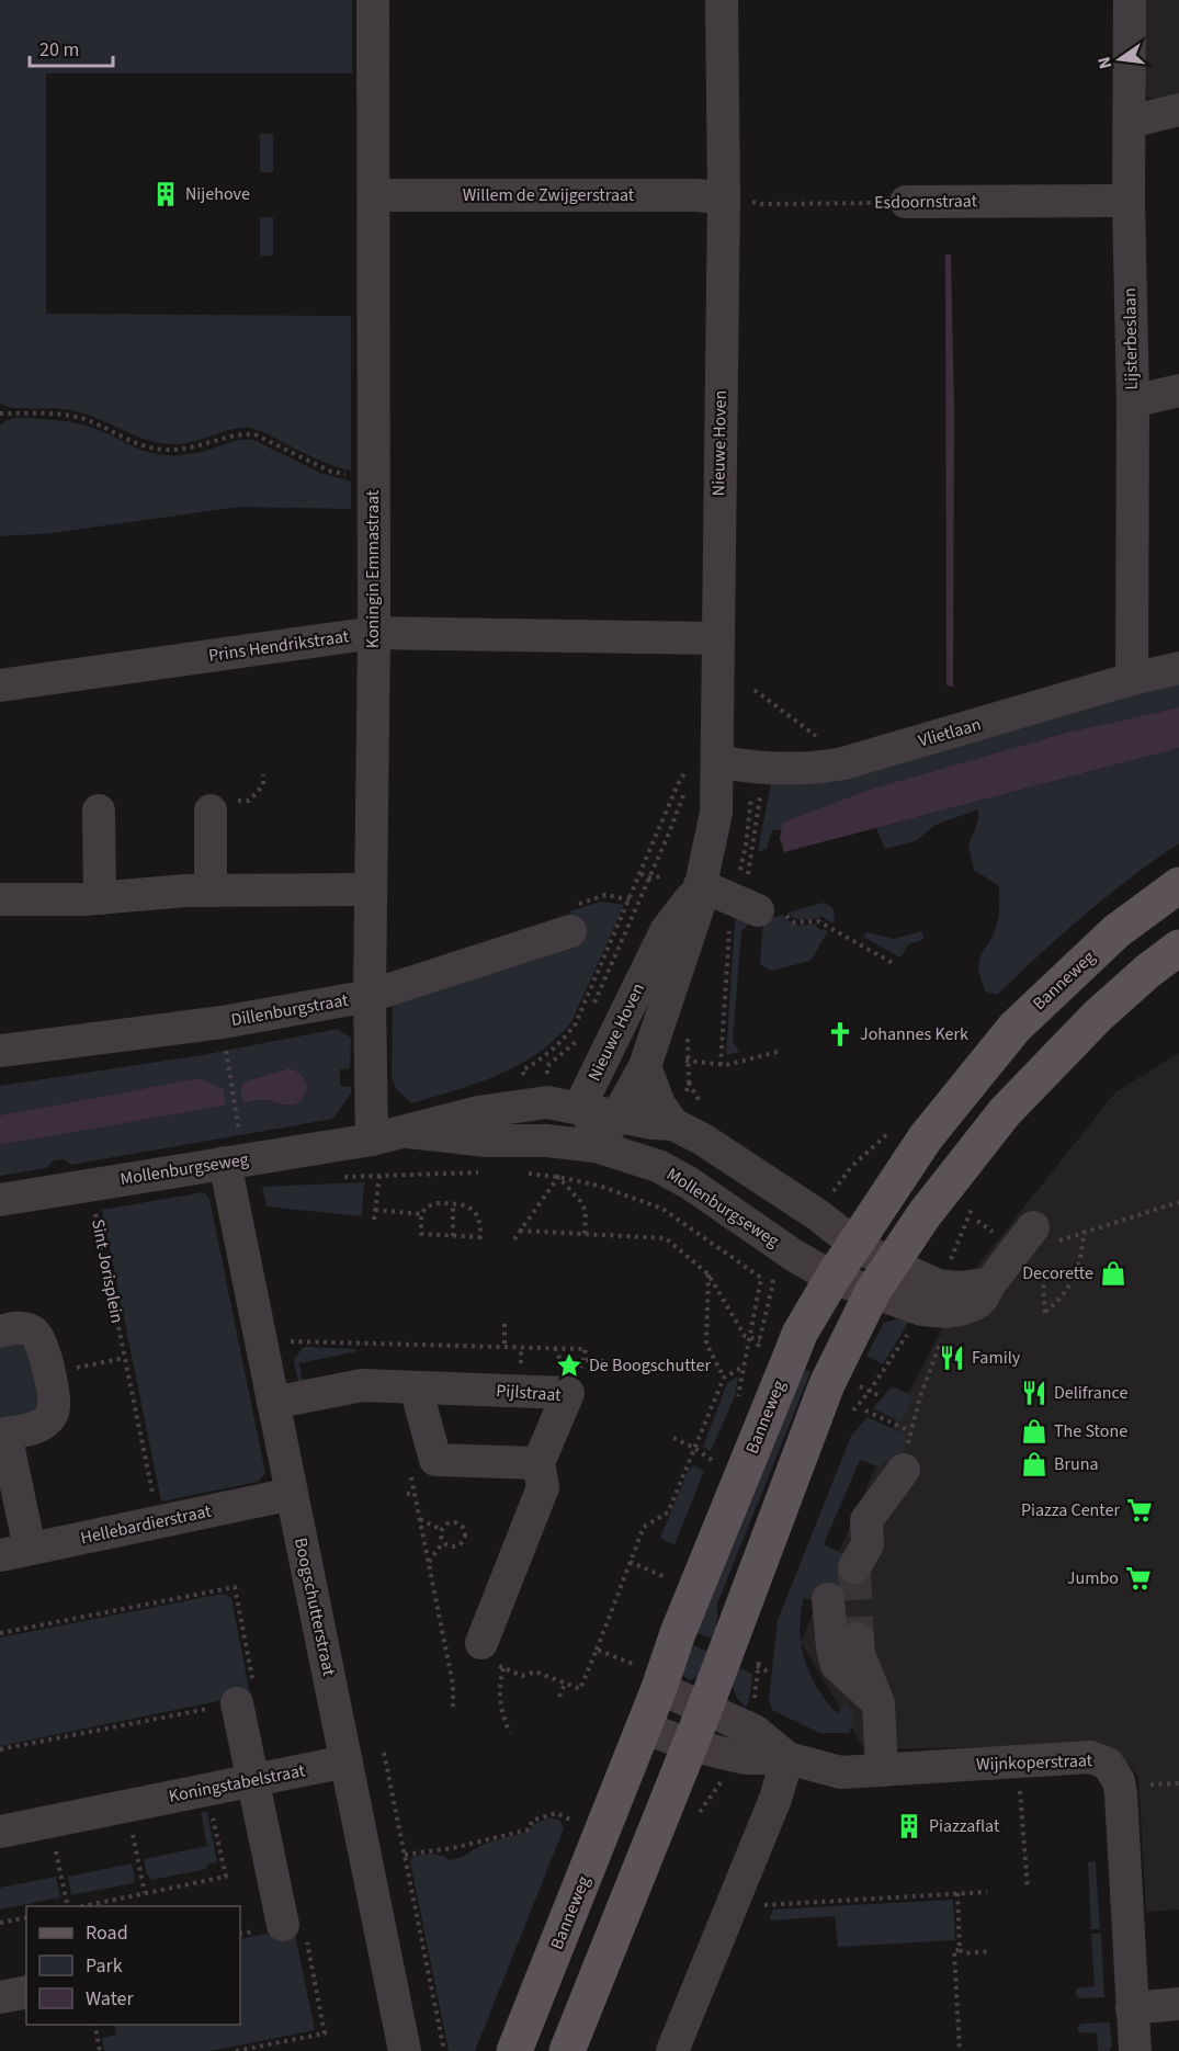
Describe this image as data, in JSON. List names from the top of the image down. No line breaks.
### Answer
{"streets":{"main road":["Banneweg"],"street":["Willem de Zwijgerstraat","Esdoornstraat","Lijsterbeslaan","Nieuwe Hoven","Koningin Emmastraat","Prins Hendrikstraat","Vlietlaan","Dillenburgstraat","Mollenburgseweg","Pijlstraat","Hellebardierstraat","Boogschutterstraat","Wijnkoperstraat","Koningstabelstraat"],"path":["Sint Jorisplein"]},"crossings":[["Willem de Zwijgerstraat","Esdoornstraat"],["Willem de Zwijgerstraat","Nieuwe Hoven"],["Willem de Zwijgerstraat","Koningin Emmastraat"],["Esdoornstraat","Lijsterbeslaan"],["Esdoornstraat","Nieuwe Hoven"],["Lijsterbeslaan","Vlietlaan"],["Nieuwe Hoven","Prins Hendrikstraat"],["Nieuwe Hoven","Vlietlaan"],["Nieuwe Hoven","Mollenburgseweg"],["Koningin Emmastraat","Prins Hendrikstraat"],["Koningin Emmastraat","Dillenburgstraat"],["Koningin Emmastraat","Mollenburgseweg"],["Banneweg","Mollenburgseweg"],["Banneweg","Wijnkoperstraat"],["Mollenburgseweg","Sint Jorisplein"],["Mollenburgseweg","Boogschutterstraat"],["Sint Jorisplein","Hellebardierstraat"],["Pijlstraat","Boogschutterstraat"],["Hellebardierstraat","Boogschutterstraat"],["Boogschutterstraat","Koningstabelstraat"]],"places":{"building":["Nijehove","Piazzaflat"],"church":["Johannes Kerk"],"shop":["Decorette","The Stone","Bruna"],"restaurant":["Family","Delifrance"],"place":["De Boogschutter"],"supermarket":["Piazza Center","Jumbo"]},"legend":["Road","Park","Water"],"scale_bar":"20 m","north":"left"}
